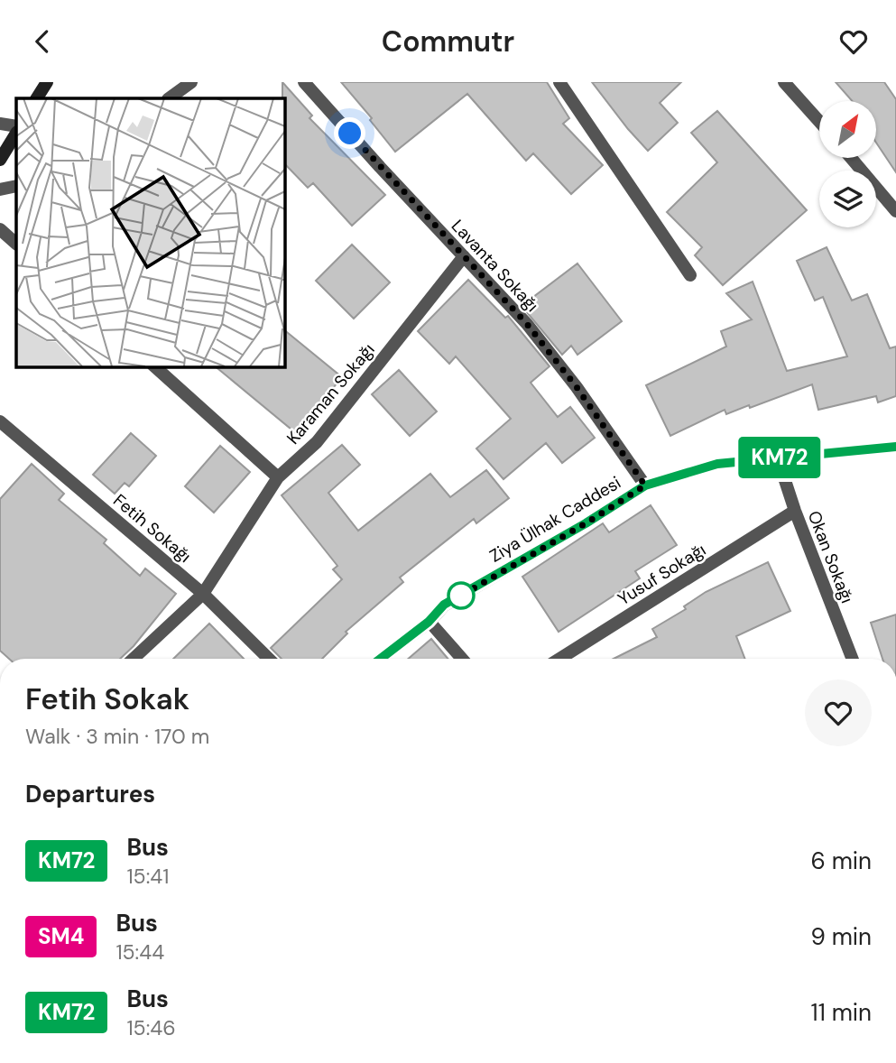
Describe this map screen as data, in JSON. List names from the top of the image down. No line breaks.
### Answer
{"streets":{"street":["Lavanta Sokağı","Karaman Sokağı","Ziya Ülhak Caddesi","Fetih Sokağı","Okan Sokağı","Yusuf Sokağı"]},"crossings":[["Lavanta Sokağı","Karaman Sokağı"],["Lavanta Sokağı","Ziya Ülhak Caddesi"],["Karaman Sokağı","Fetih Sokağı"],["Ziya Ülhak Caddesi","Okan Sokağı"],["Okan Sokağı","Yusuf Sokağı"]],"lines":["bus line KM72"],"north":"top right","page":{"header":"Commutr","on_map":"KM72","heading":[["Fetih Sokak","Walk · 3 min · 170 m"],"Departures"],"list":[{"mark":"KM72","name":"Bus","note":"15:41","value":"6 min"},{"mark":"SM4","name":"Bus","note":"15:44","value":"9 min"},{"mark":"KM72","name":"Bus","note":"15:46","value":"11 min"}]}}
